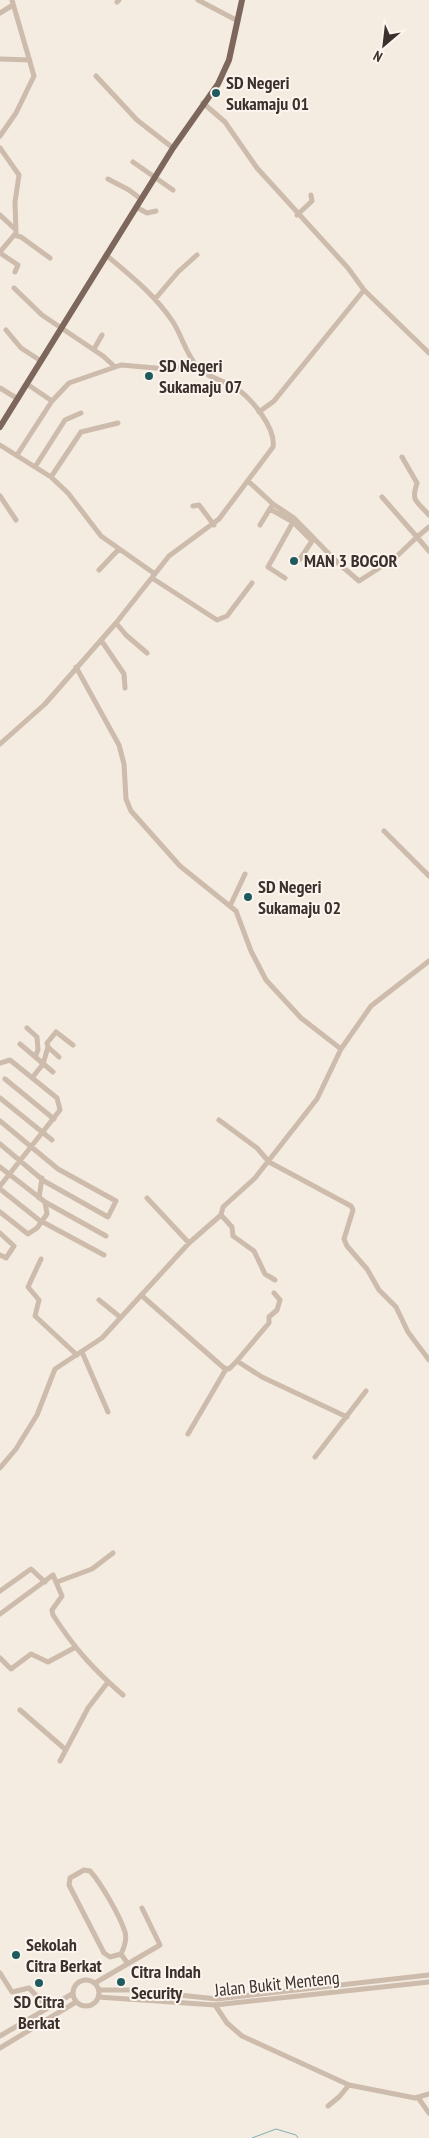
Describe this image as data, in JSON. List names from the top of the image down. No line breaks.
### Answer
{"streets":{"street":["Jalan Bukit Menteng"]},"places":["SD Negeri Sukamaju 01","SD Negeri Sukamaju 07","MAN 3 BOGOR","SD Negeri Sukamaju 02","Sekolah Citra Berkat","Citra Indah Security","SD Citra Berkat"],"north":"bottom left"}
